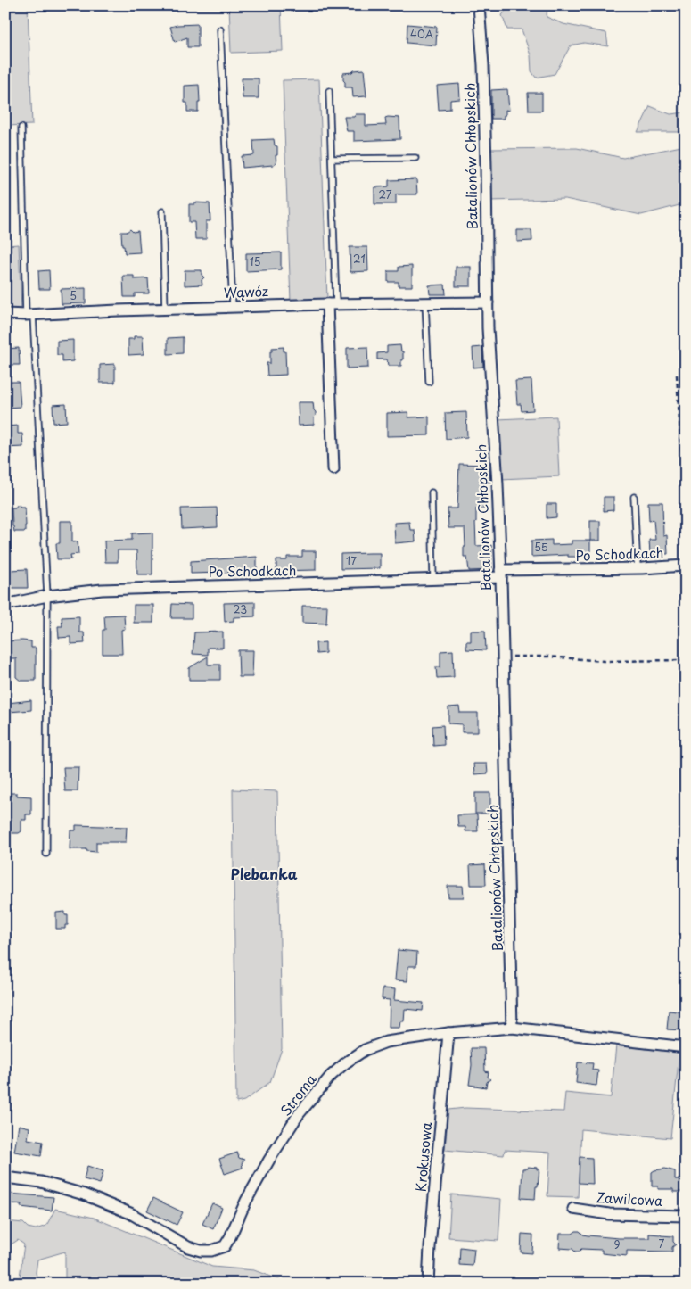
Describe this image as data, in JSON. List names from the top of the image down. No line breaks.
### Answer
{"streets":{"street":["Batalionów Chłopskich","Wąwóz","Po Schodkach","Stroma","Krokusowa","Zawilcowa"]},"crossings":[["Batalionów Chłopskich","Wąwóz"],["Batalionów Chłopskich","Po Schodkach"],["Batalionów Chłopskich","Stroma"],["Stroma","Krokusowa"]],"districts":["Plebanka"],"house_numbers":["40A","27","21","15","5","55","17","23","7","9"]}
